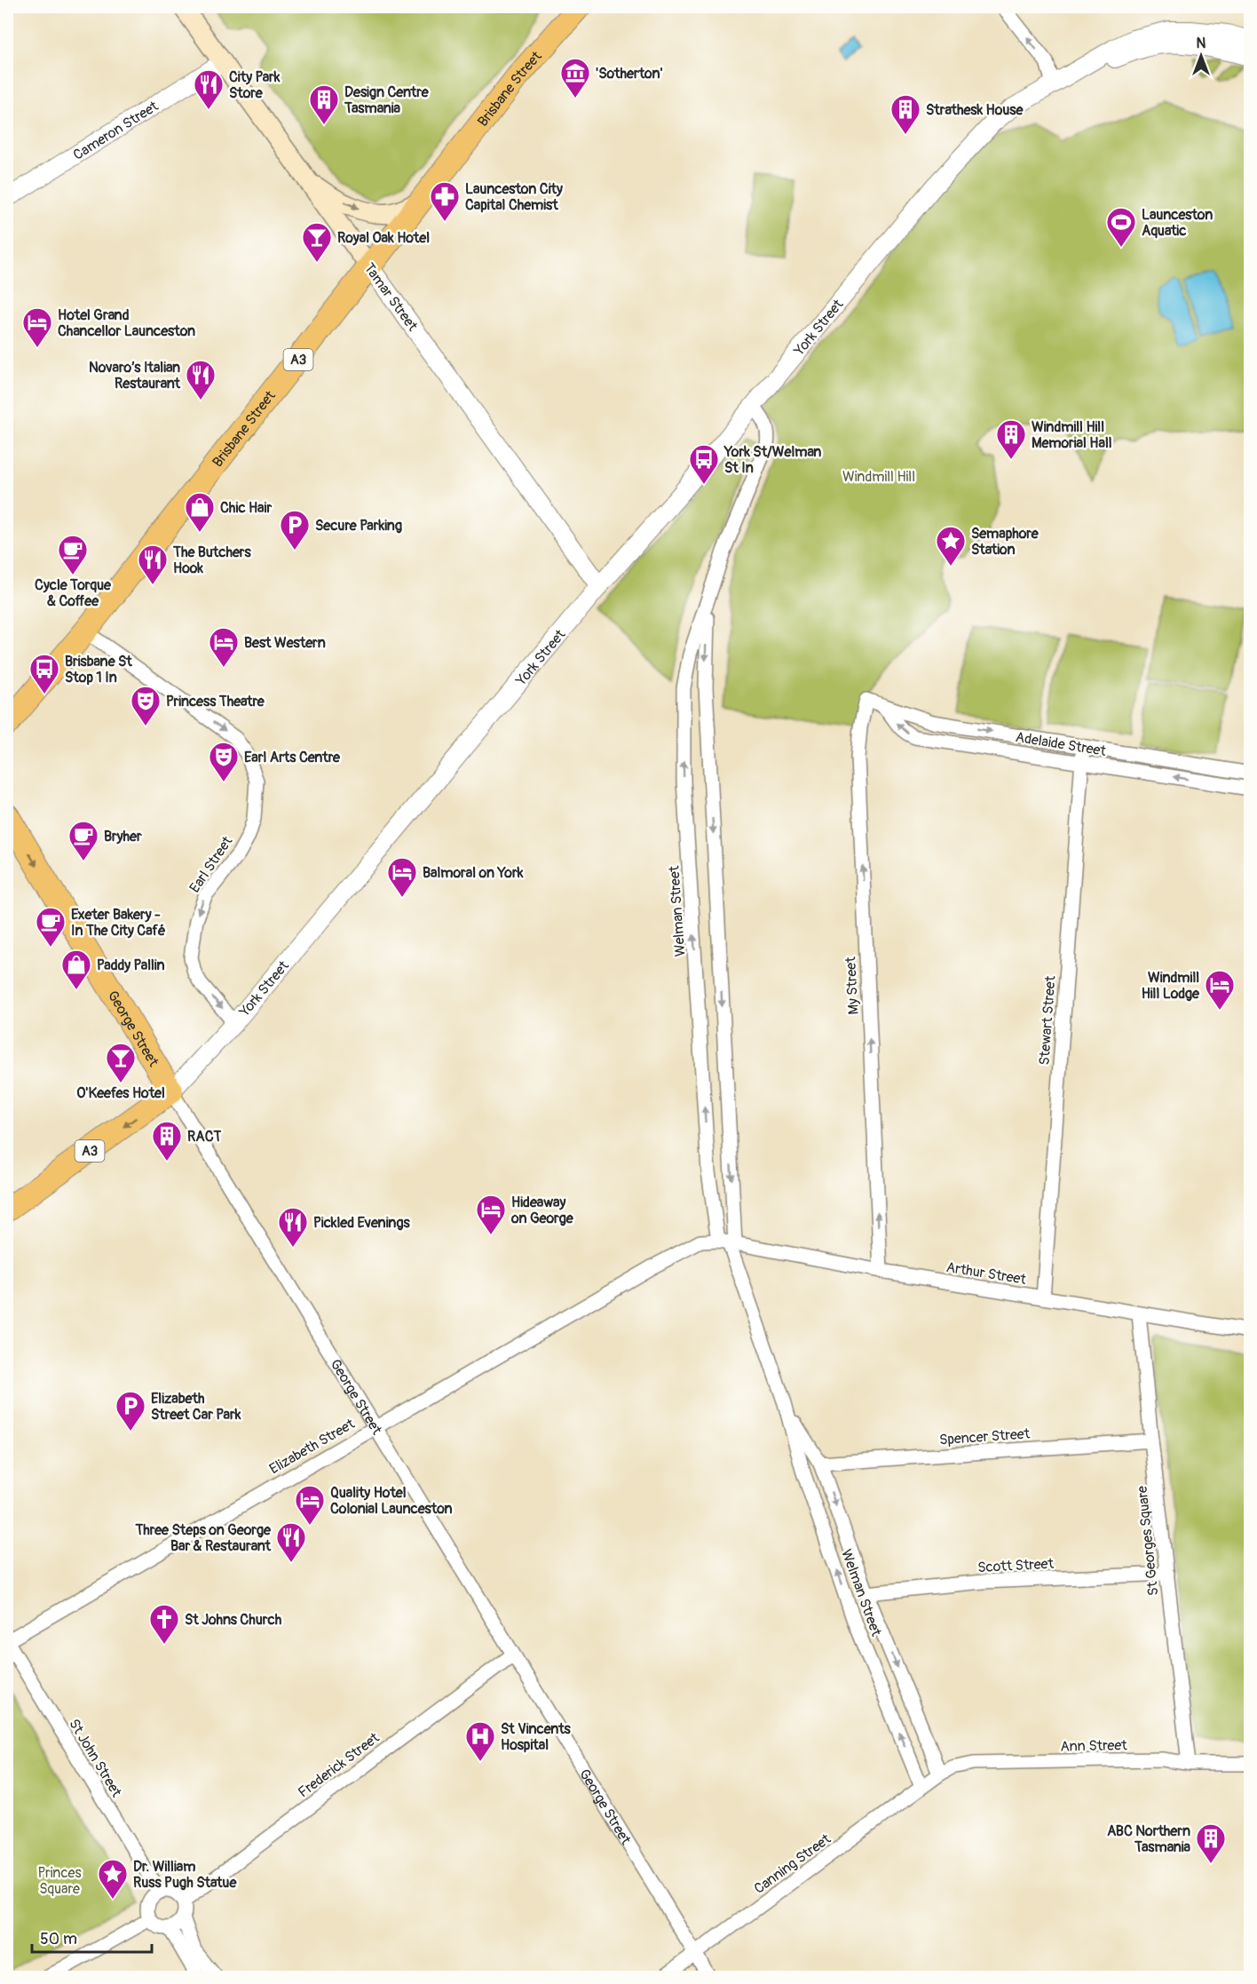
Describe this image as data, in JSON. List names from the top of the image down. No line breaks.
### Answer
{"streets":{"highway":["Brisbane Street","York Street","A3","George Street"],"main road":["Tamar Street"],"street":["Cameron Street","Adelaide Street","Earl Street","Welman Street","My Street","Stewart Street","Arthur Street","Spencer Street","Elizabeth Street","St Georges Square","Scott Street","Ann Street","St John Street","Frederick Street","Canning Street"]},"crossings":[["Brisbane Street","Tamar Street"],["Brisbane Street","Earl Street"],["Cameron Street","Tamar Street"],["Tamar Street","York Street"],["York Street","Earl Street"],["York Street","Welman Street"],["York Street","George Street"],["Adelaide Street","My Street"],["Adelaide Street","Stewart Street"],["Welman Street","Arthur Street"],["Welman Street","Spencer Street"],["Welman Street","Elizabeth Street"],["Welman Street","Scott Street"],["Welman Street","Ann Street"],["Welman Street","Canning Street"],["My Street","Arthur Street"],["Stewart Street","Arthur Street"],["George Street","Elizabeth Street"],["George Street","Frederick Street"],["George Street","Canning Street"],["Arthur Street","Elizabeth Street"],["Arthur Street","St Georges Square"],["Spencer Street","St Georges Square"],["Elizabeth Street","St John Street"],["St Georges Square","Scott Street"],["St Georges Square","Ann Street"],["Ann Street","Canning Street"],["St John Street","Frederick Street"]],"one_way":["Earl Street","My Street"],"parks":["Windmill Hill","Princes Square"],"places":{"museum":["'Sotherton'"],"restaurant":["City Park Store","Novaro’s Italian Restaurant","The Butchers Hook","Pickled Evenings","Three Steps on George Bar & Restaurant"],"building":["Design Centre Tasmania","Strathesk House","Windmill Hill Memorial Hall","RACT","ABC Northern Tasmania"],"pharmacy":["Launceston City Capital Chemist"],"sports":["Launceston Aquatic"],"bar":["Royal Oak Hotel","O'Keefes Hotel"],"hotel":["Hotel Grand Chancellor Launceston","Best Western","Balmoral on York","Windmill Hill Lodge","Hideaway on George","Quality Hotel Colonial Launceston"],"bus stop":["York St/Welman St In","Brisbane St Stop 1 In"],"shop":["Chic Hair","Paddy Pallin"],"parking":["Secure Parking","Elizabeth Street Car Park"],"place":["Semaphore Station","Dr. William Russ Pugh Statue"],"cafe":["Cycle Torque & Coffee","Bryher","Exeter Bakery - In The City Café"],"theatre":["Princess Theatre","Earl Arts Centre"],"church":["St Johns Church"],"hospital":["St Vincents Hospital"]},"scale_bar":"50 m","north":"top"}
